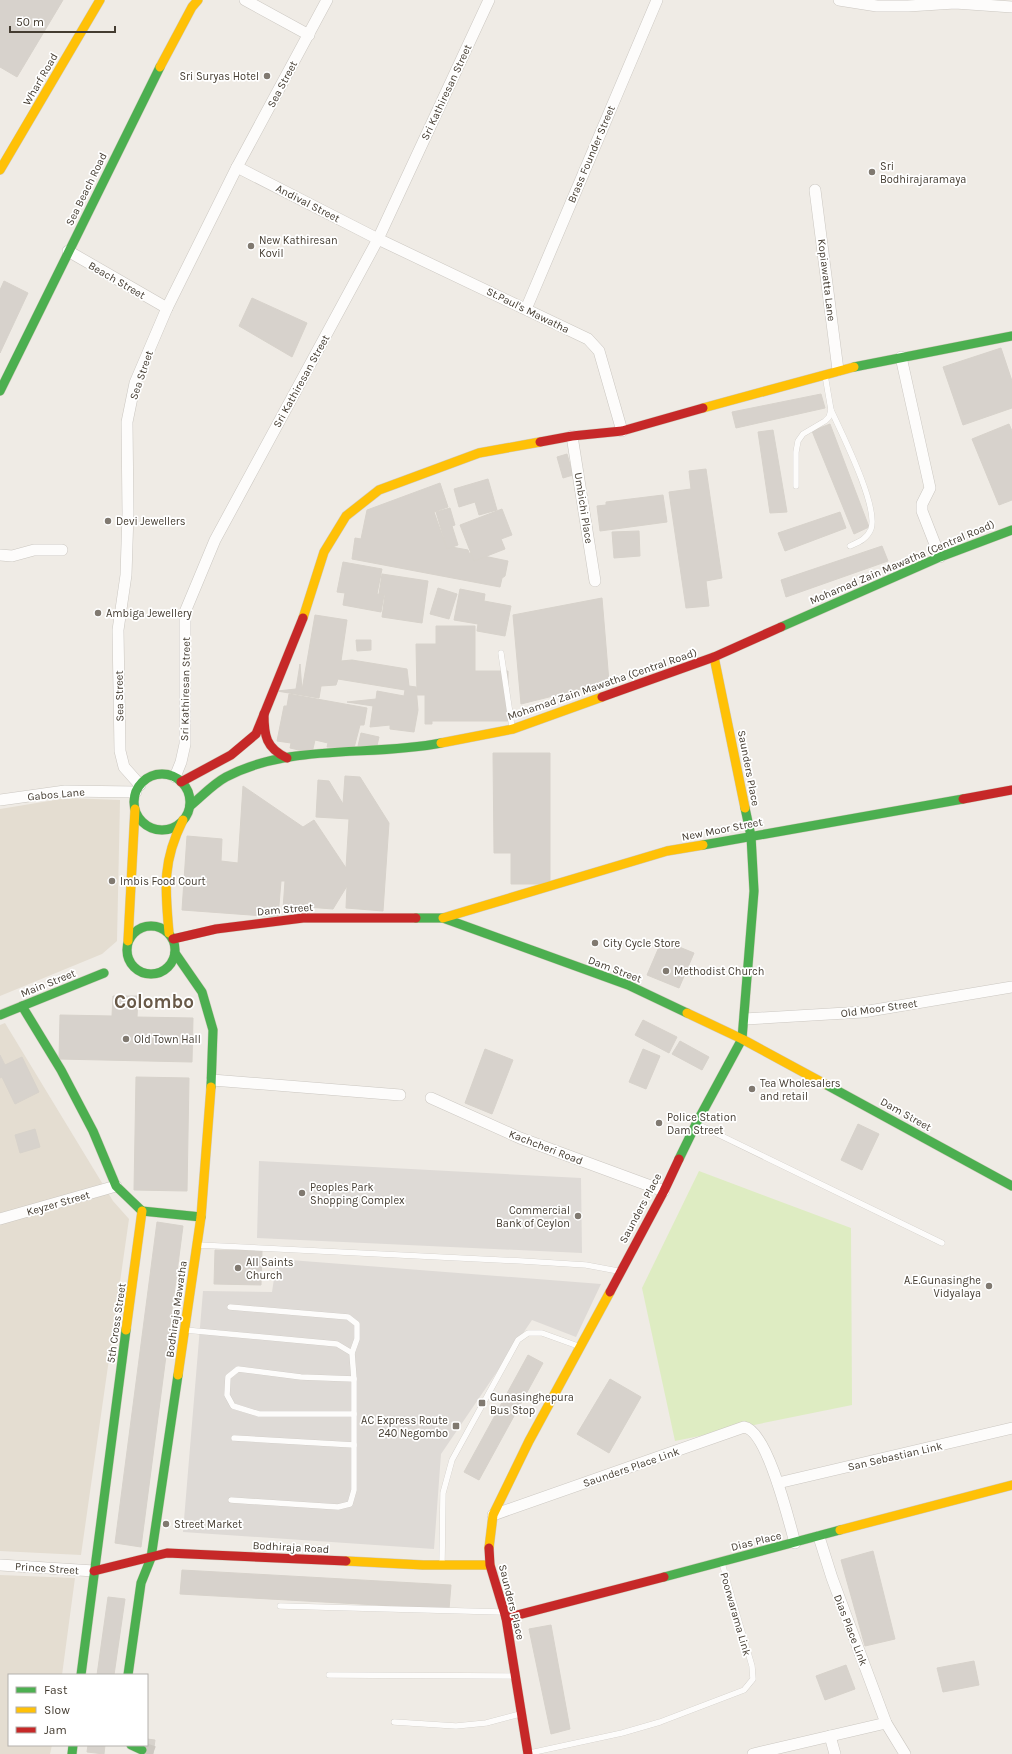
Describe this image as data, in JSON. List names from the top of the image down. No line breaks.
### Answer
{"streets":{"main road":["Wharf Road","Sea Beach Road","Mohamad Zain Mawatha (Central Road)","Saunders Place","New Moor Street","Dam Street","Main Street","Bodhiraja Mawatha","5th Cross Street","Dias Place","Bodhiraja Road"],"street":["Sea Street","Sri Kathiresan Street","Brass Founder Street","Andival Street","Beach Street","Kopiawatta Lane","St.Paul's Mawatha","Umbichi Place","Gabos Lane","Old Moor Street","Kachcheri Road","Keyzer Street","San Sebastian Link","Saunders Place Link","Prince Street","Dias Place Link"],"lane":["Poorwarama Link"]},"crossings":[["Sea Street","Sri Kathiresan Street"],["Sea Street","Andival Street"],["Sea Street","Beach Street"],["Sea Street","Mohamad Zain Mawatha (Central Road)"],["Sea Street","Gabos Lane"],["Sri Kathiresan Street","Andival Street"],["Sri Kathiresan Street","St.Paul's Mawatha"],["Sri Kathiresan Street","Mohamad Zain Mawatha (Central Road)"],["Sri Kathiresan Street","Gabos Lane"],["Brass Founder Street","St.Paul's Mawatha"],["Sea Beach Road","Beach Street"],["Andival Street","St.Paul's Mawatha"],["Mohamad Zain Mawatha (Central Road)","Saunders Place"],["Mohamad Zain Mawatha (Central Road)","Gabos Lane"],["Saunders Place","New Moor Street"],["Saunders Place","Dam Street"],["Saunders Place","Old Moor Street"],["Saunders Place","Kachcheri Road"],["Saunders Place","Saunders Place Link"],["Saunders Place","Dias Place"],["Saunders Place","Bodhiraja Road"],["Saunders Place","Poorwarama Link"],["New Moor Street","Dam Street"],["Dam Street","Bodhiraja Mawatha"],["Bodhiraja Mawatha","Bodhiraja Road"],["5th Cross Street","Bodhiraja Road"],["5th Cross Street","Prince Street"],["San Sebastian Link","Saunders Place Link"],["Dias Place","Poorwarama Link"],["Dias Place","Dias Place Link"],["Bodhiraja Road","Prince Street"]],"districts":["Colombo"],"places":{"other":["Sri Suryas Hotel","Sri Bodhirajaramaya","New Kathiresan Kovil","Devi Jewellers","Ambiga Jewellery","Imbis Food Court","City Cycle Store","Methodist Church","Old Town Hall","Tea Wholesalers and retail","Police Station Dam Street","Peoples Park Shopping Complex","Commercial Bank of Ceylon","All Saints Church","A.E.Gunasinghe Vidyalaya","Street Market"],"transit":["Gunasinghepura Bus Stop","AC Express Route 240 Negombo"]},"legend":["Fast","Slow","Jam"],"scale_bar":"50 m"}
